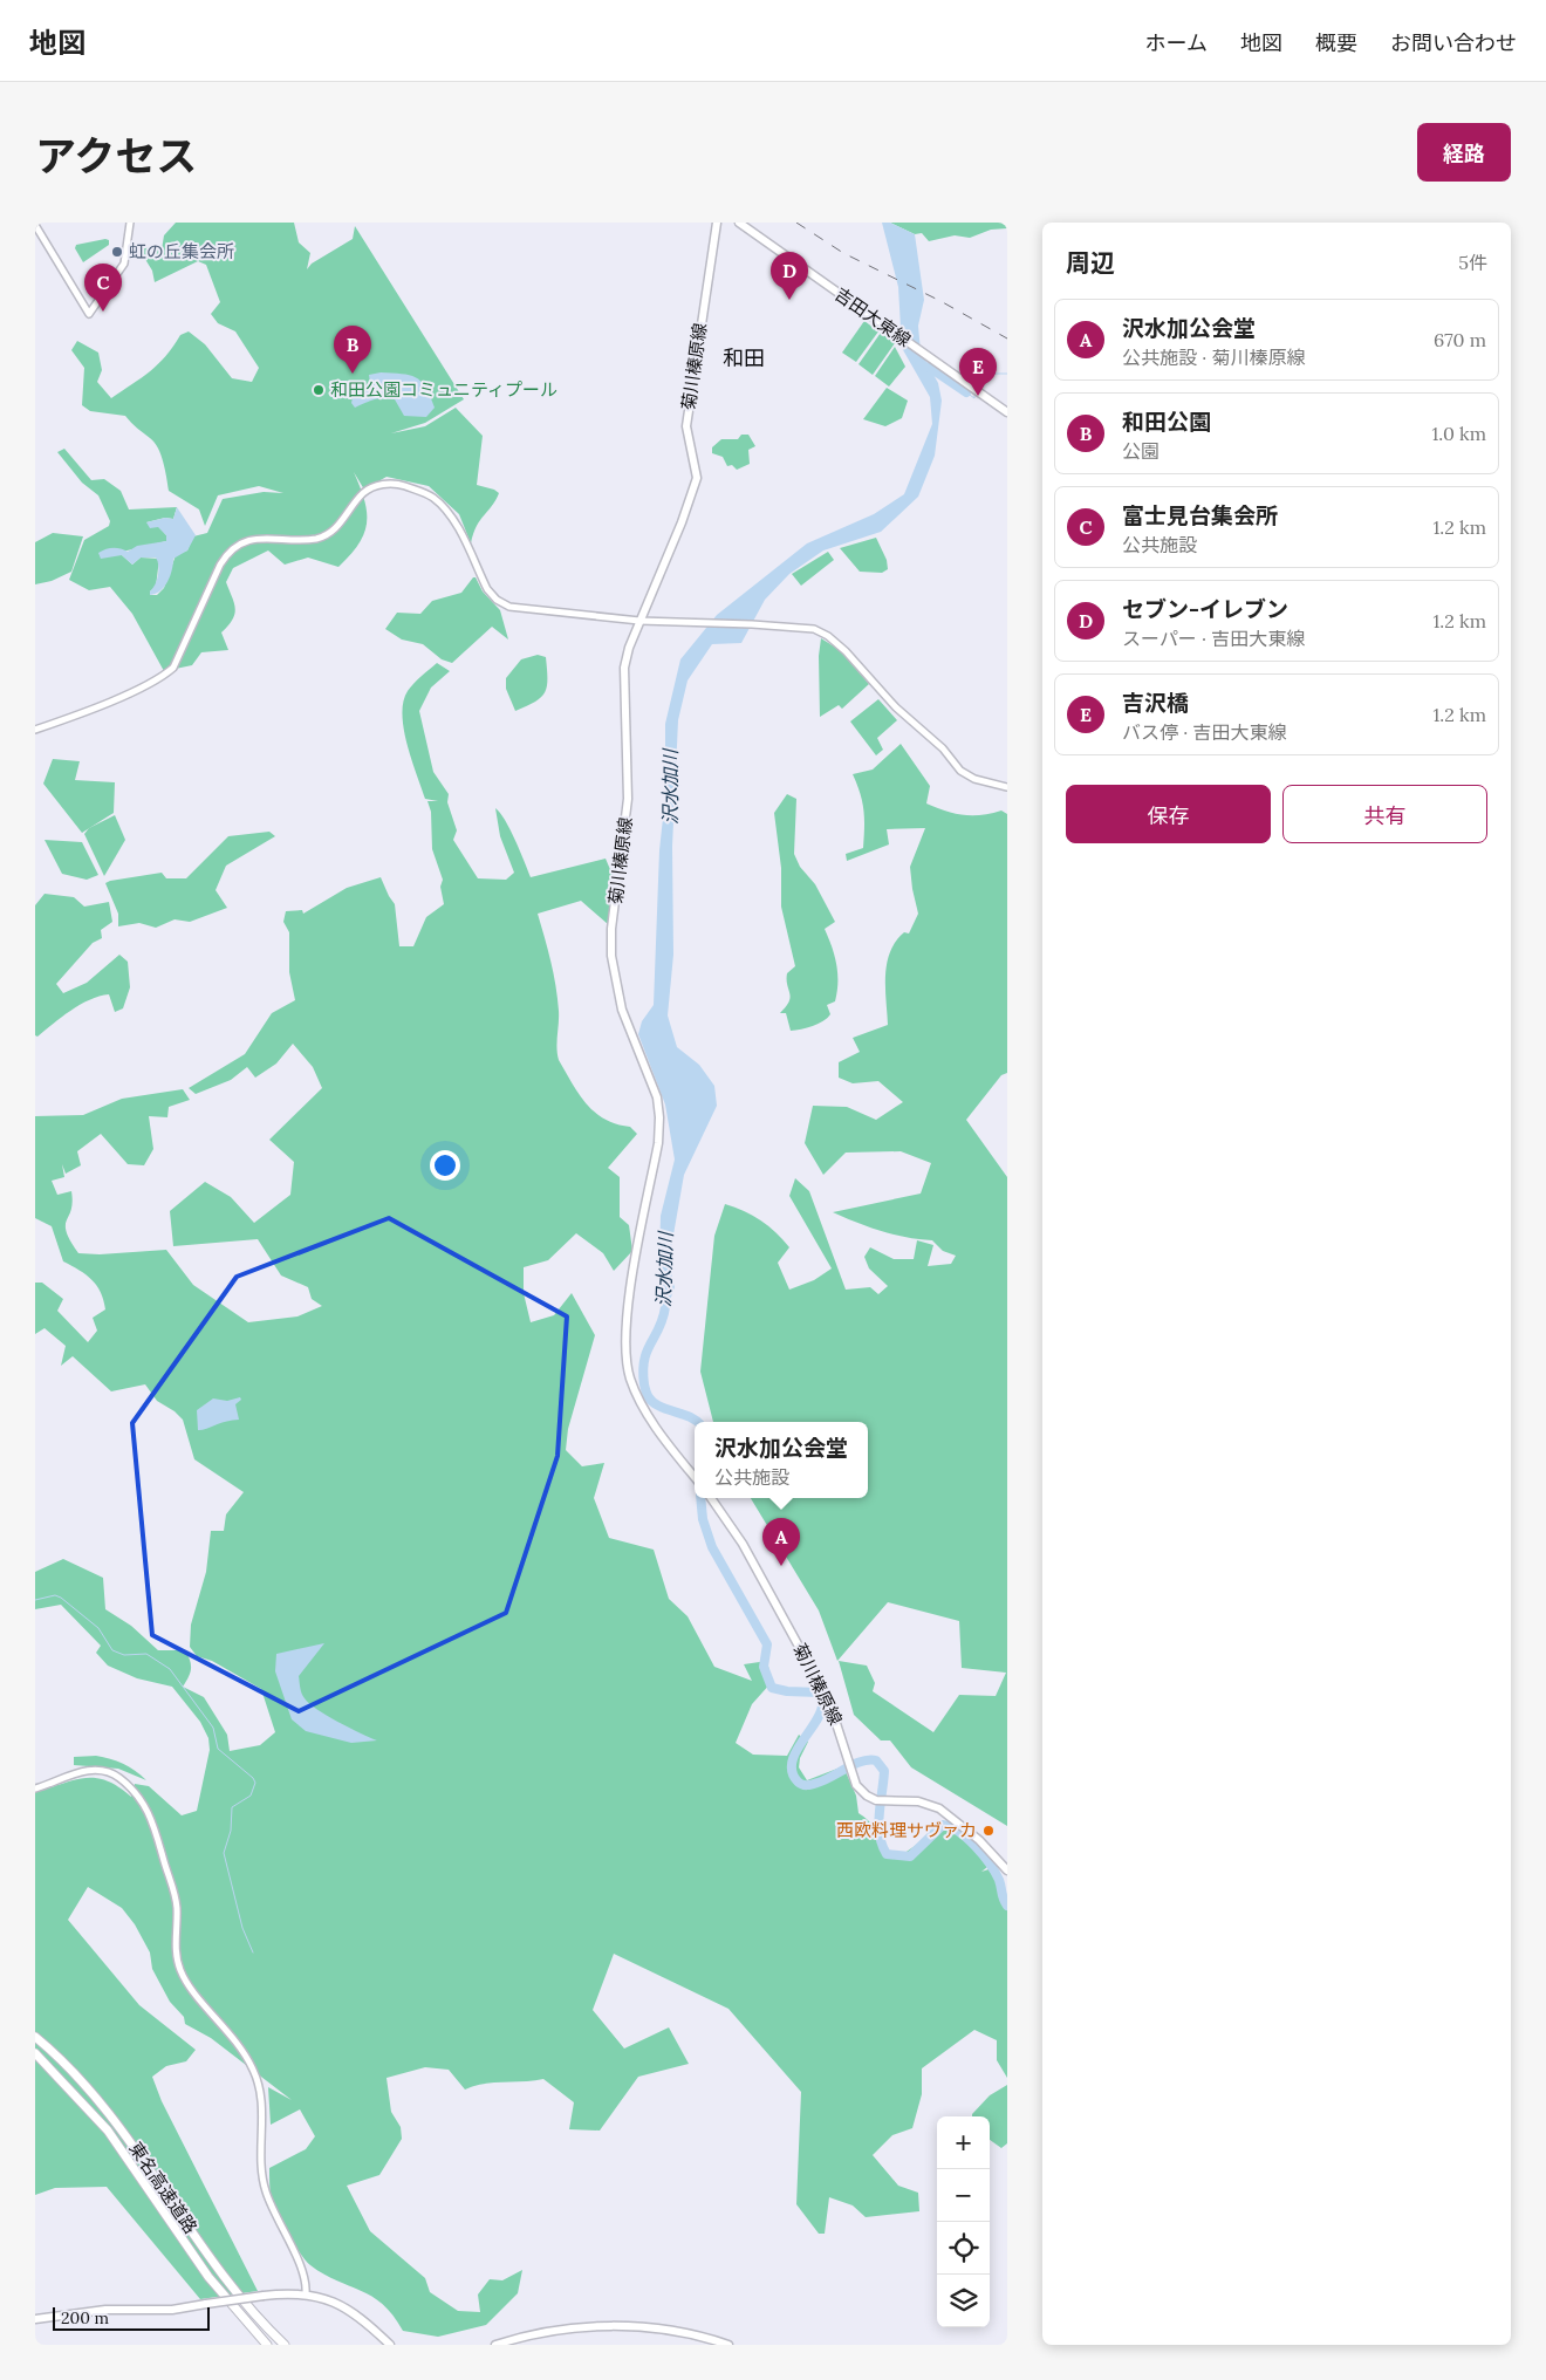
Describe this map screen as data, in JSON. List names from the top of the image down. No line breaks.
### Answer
{"streets":{"highway":["東名高速道路"],"main road":["吉田大東線","菊川榛原線"]},"districts":["和田"],"water":["沢水加川"],"places":["虹の丘集会所","和田公園コミュニティプール","西欧料理サヴァカ"],"scale_bar":"200 m","page":{"header":"地図","nav":["ホーム","地図","概要","お問い合わせ"],"title":"アクセス","buttons":["経路",["保存","共有"]],"heading":["周辺","5件"],"pins":["D","C","B","E","A"],"list":[{"mark":"A","name":"沢水加公会堂","note":"公共施設 · 菊川榛原線","value":"670 m"},{"mark":"B","name":"和田公園","note":"公園","value":"1.0 km"},{"mark":"C","name":"富士見台集会所","note":"公共施設","value":"1.2 km"},{"mark":"D","name":"セブン-イレブン","note":"スーパー · 吉田大東線","value":"1.2 km"},{"mark":"E","name":"吉沢橋","note":"バス停 · 吉田大東線","value":"1.2 km"}],"popup":["沢水加公会堂","公共施設"],"map_buttons":["+","−"],"scale":"200 m"}}
